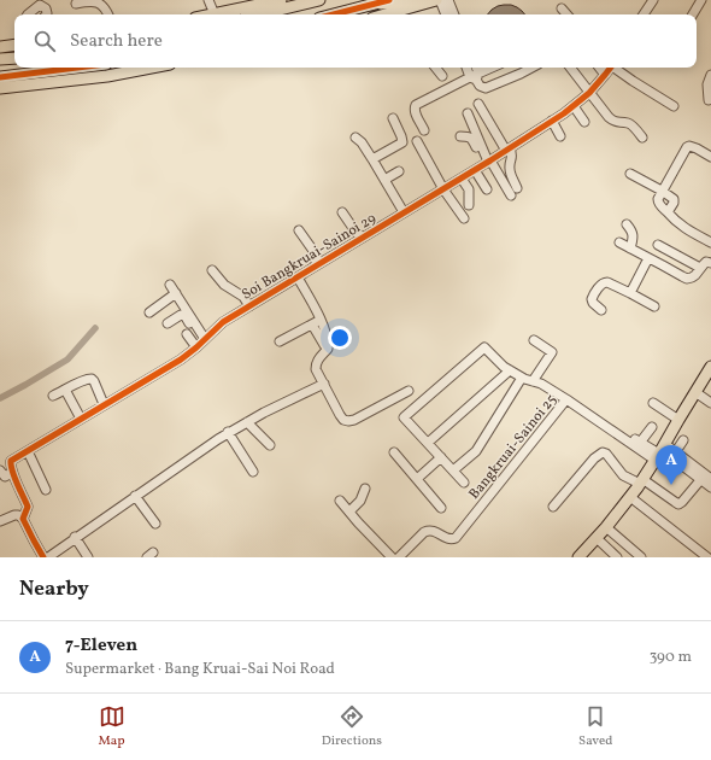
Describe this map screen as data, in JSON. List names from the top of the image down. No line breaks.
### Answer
{"streets":{"street":["Soi Bangkruai-Sainoi 29","Bangkruai-Sainoi 25"]},"page":{"search":"Search here","pins":"A","heading":"Nearby","list":[{"mark":"A","name":"7-Eleven","note":"Supermarket · Bang Kruai-Sai Noi Road","value":"390 m"}],"nav":["Map","Directions","Saved"]}}
